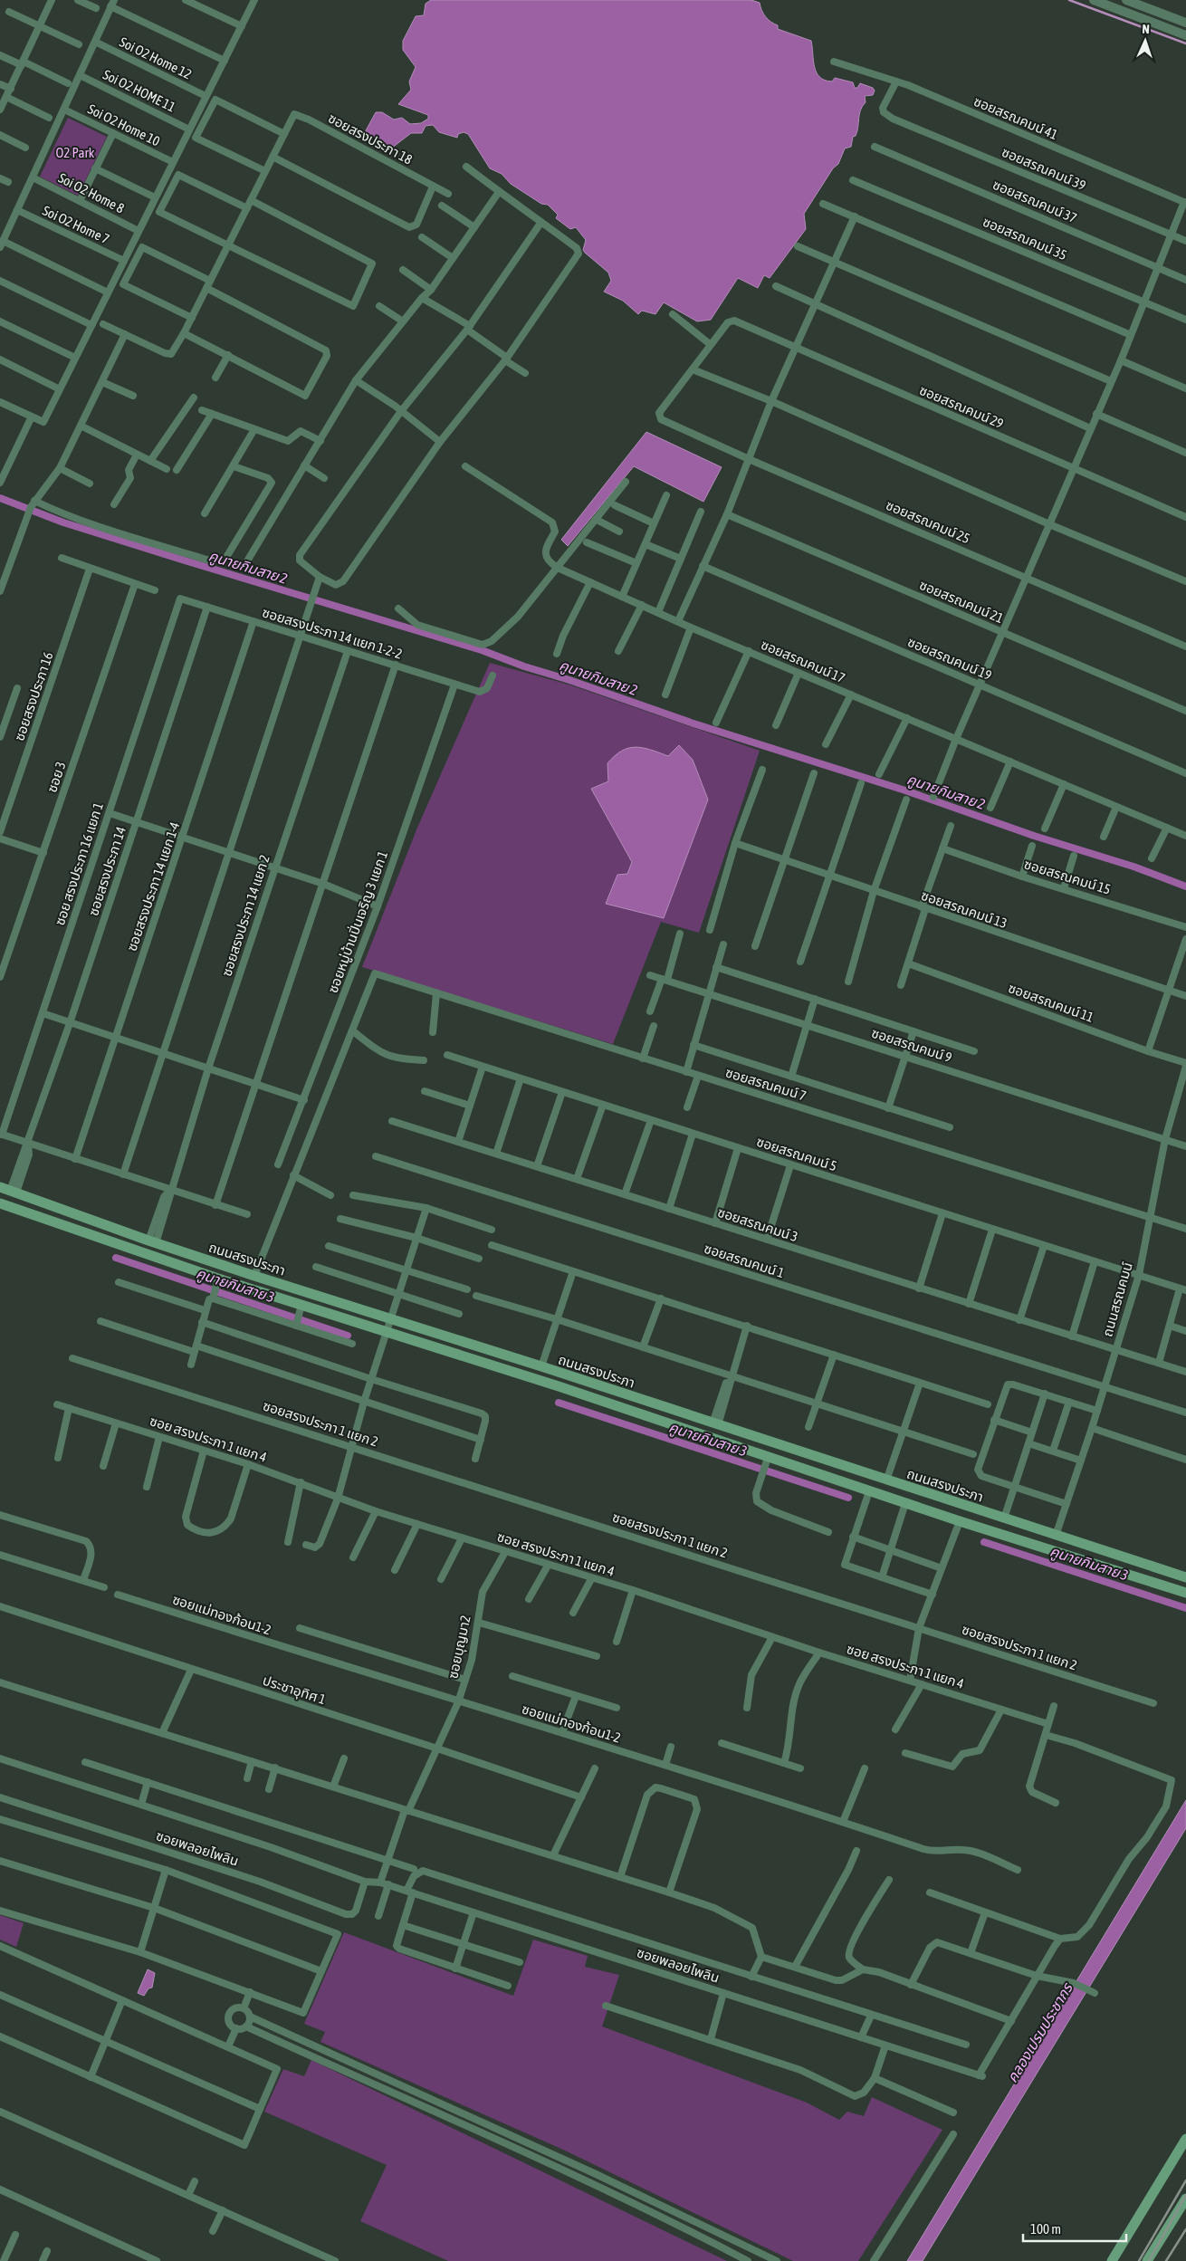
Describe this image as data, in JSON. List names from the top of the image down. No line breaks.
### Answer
{"streets":{"main road":["ถนนสรงประภา"],"street":["Soi O2 Home 12","Soi O2 HOME 11","ซอยสรณคมน์ 41","Soi O2 Home 10","ซอยสรงประภา 18","ซอยสรณคมน์ 39","Soi O2 Home 8","ซอยสรณคมน์ 37","Soi O2 Home 7","ซอยสรณคมน์ 35","ซอยสรณคมน์ 29","ซอยสรณคมน์ 25","ซอยสรณคมน์ 21","ซอยสรงประภา 14 แยก 1-2-2","ซอยสรณคมน์ 19","ซอยสรณคมน์ 17","ซอยสรงประภา 16","ซอย 3","ซอย สรงประภา 16 แยก 1","ซอยสรงประภา 14","ซอยสรณคมน์ 15","ซอยสรงประภา 14 แยก 1-4","ซอยสรณคมน์ 13","ซอยสรงประภา 14 แยก 2","ซอยหมู่บ้านปิ่นเจริญ 3 แยก 1","ซอยสรณคมน์ 11","ซอยสรณคมน์ 9","ซอยสรณคมน์ 7","ซอยสรณคมน์ 5","ซอยสรณคมน์ 3","ซอยสรณคมน์ 1","ถนนสรณคมน์","ซอยสรงประภา 1 แยก 2","ซอย สรงประภา 1 แยก 4","ซอยแม่ทองก้อน1-2","ซอยบุญมา2","ประชาอุทิศ 1","ซอยพลอยไพลิน"]},"crossings":[["ซอยสรณคมน์ 41","ซอยสรณคมน์ 39"],["ซอยสรงประภา 14 แยก 1-2-2","ซอย สรงประภา 16 แยก 1"],["ซอยสรงประภา 14 แยก 1-2-2","ซอยสรงประภา 14"],["ซอยสรงประภา 14 แยก 1-2-2","ซอยสรงประภา 14 แยก 1-4"],["ซอยสรงประภา 14 แยก 1-2-2","ซอยสรงประภา 14 แยก 2"],["ซอยสรงประภา 14 แยก 1-2-2","ซอยหมู่บ้านปิ่นเจริญ 3 แยก 1"],["ซอยสรงประภา 14","ถนนสรงประภา"],["ซอยสรงประภา 14 แยก 2","ถนนสรงประภา"],["ซอยสรณคมน์ 11","ถนนสรณคมน์"],["ซอยสรณคมน์ 9","ถนนสรณคมน์"],["ซอยสรณคมน์ 7","ถนนสรณคมน์"],["ซอยสรณคมน์ 5","ถนนสรณคมน์"],["ซอยสรณคมน์ 3","ถนนสรณคมน์"],["ถนนสรงประภา","ถนนสรณคมน์"],["ซอยสรณคมน์ 1","ถนนสรณคมน์"],["ซอย สรงประภา 1 แยก 4","ซอยบุญมา2"],["ซอยแม่ทองก้อน1-2","ซอยบุญมา2"],["ซอยบุญมา2","ประชาอุทิศ 1"],["ซอยบุญมา2","ซอยพลอยไพลิน"]],"water":["คูนายกิมสาย 2","คูนายกิมสาย 3","คลองเปรมประชากร"],"parks":["O2 Park"],"scale_bar":"100 m","north":"top"}
